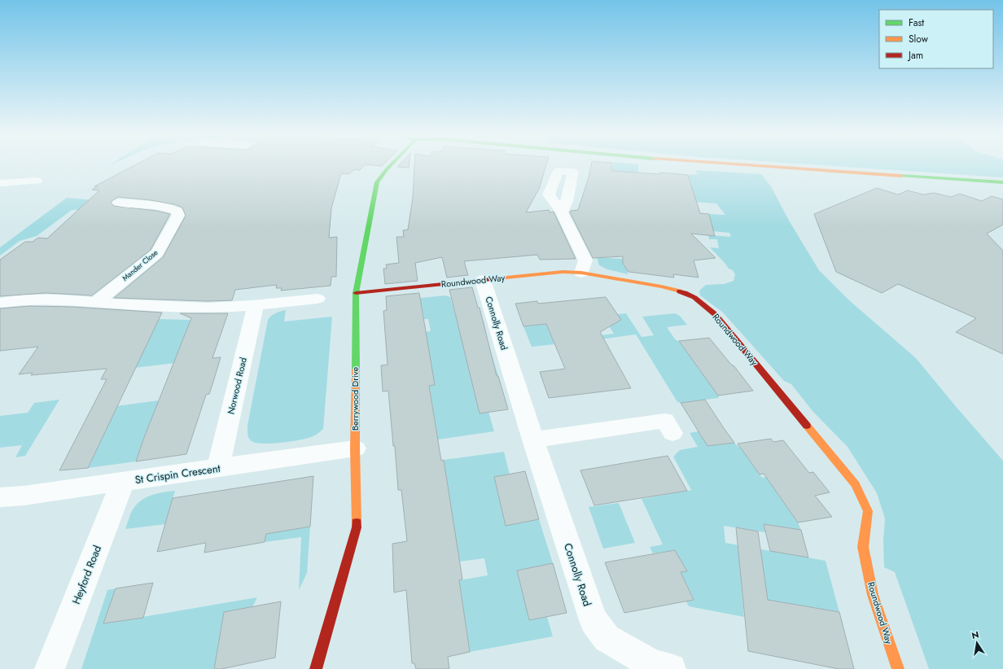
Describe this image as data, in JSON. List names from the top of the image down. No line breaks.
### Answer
{"streets":{"street":["Mander Close","Roundwood Way","Connolly Road","Norwood Road","Berrywood Drive","St Crispin Crescent","Heyford Road"]},"crossings":[["Roundwood Way","Connolly Road"],["Roundwood Way","Berrywood Drive"],["Norwood Road","St Crispin Crescent"],["Berrywood Drive","St Crispin Crescent"],["St Crispin Crescent","Heyford Road"]],"legend":["Fast","Slow","Jam"],"north":"top"}
